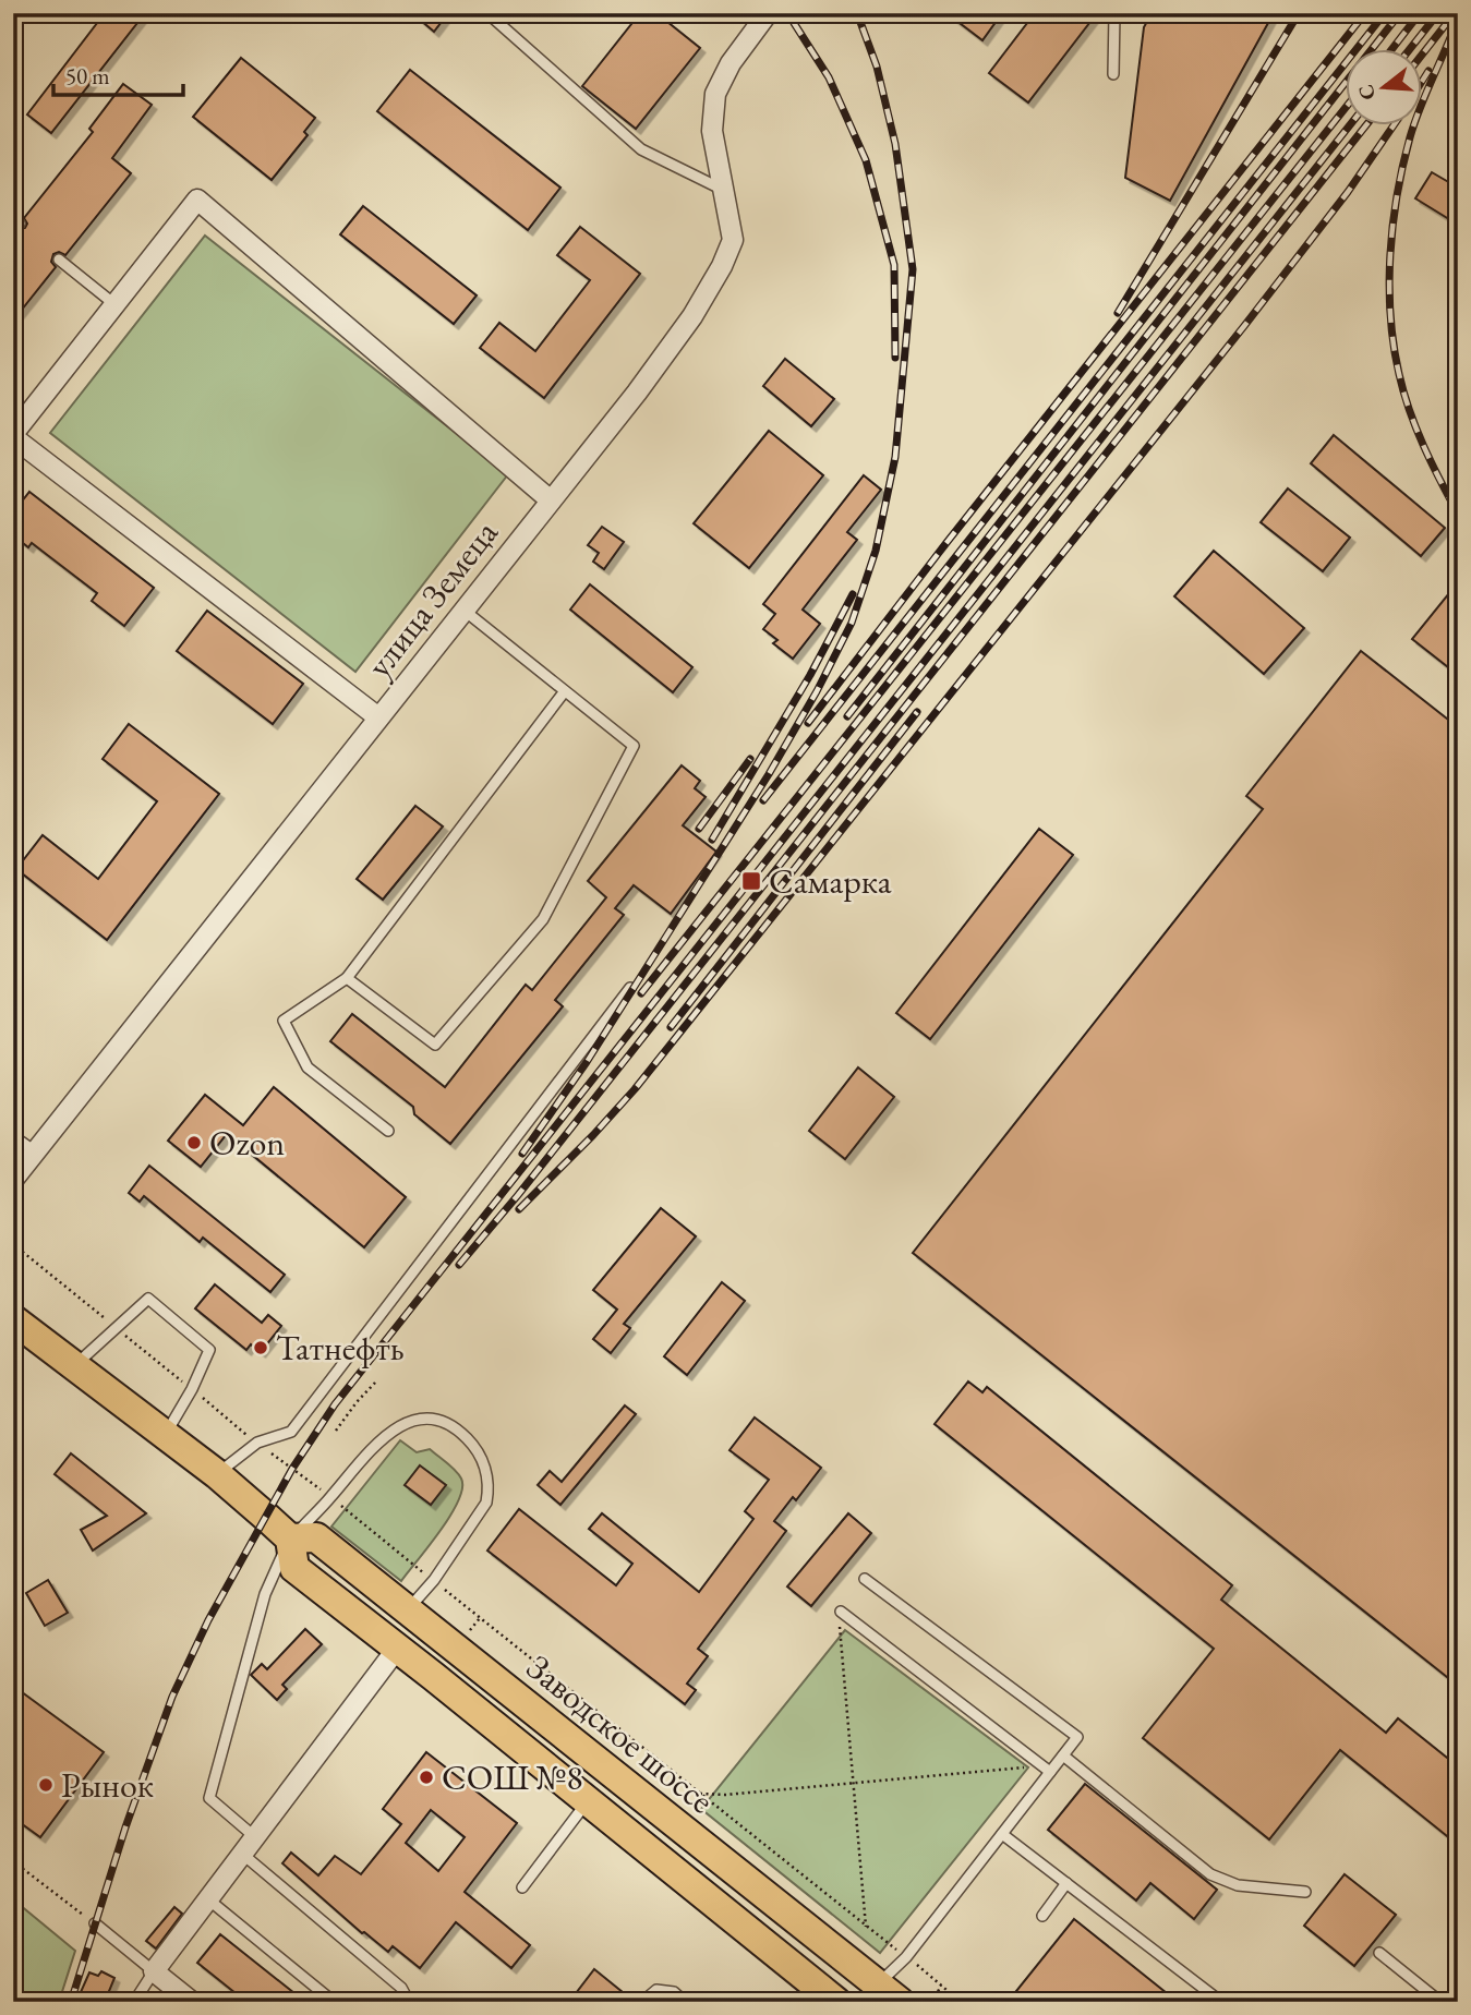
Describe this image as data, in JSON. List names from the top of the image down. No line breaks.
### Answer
{"streets":{"main road":["Заводское шоссе"],"street":["улица Земеца"]},"places":{"transit":["Самарка"],"other":["Ozon","Татнефть","СОШ №8","Рынок"]},"scale_bar":"50 m","north":"left"}
